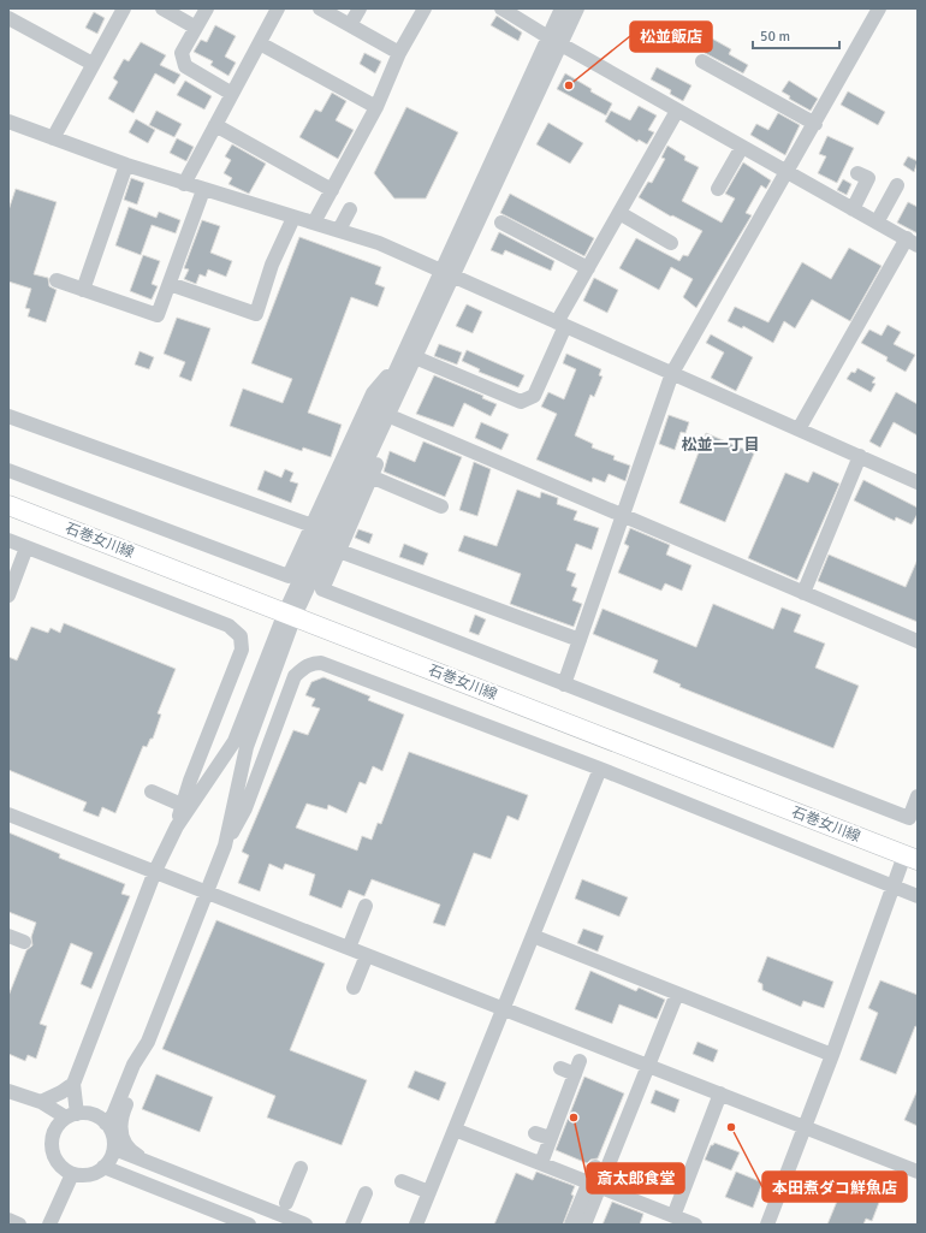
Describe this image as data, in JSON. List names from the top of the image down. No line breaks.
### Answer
{"streets":{"main road":["石巻女川線"]},"districts":["松並一丁目"],"places":["松並飯店","斎太郎食堂","本田煮ダコ鮮魚店"],"scale_bar":"50 m"}
